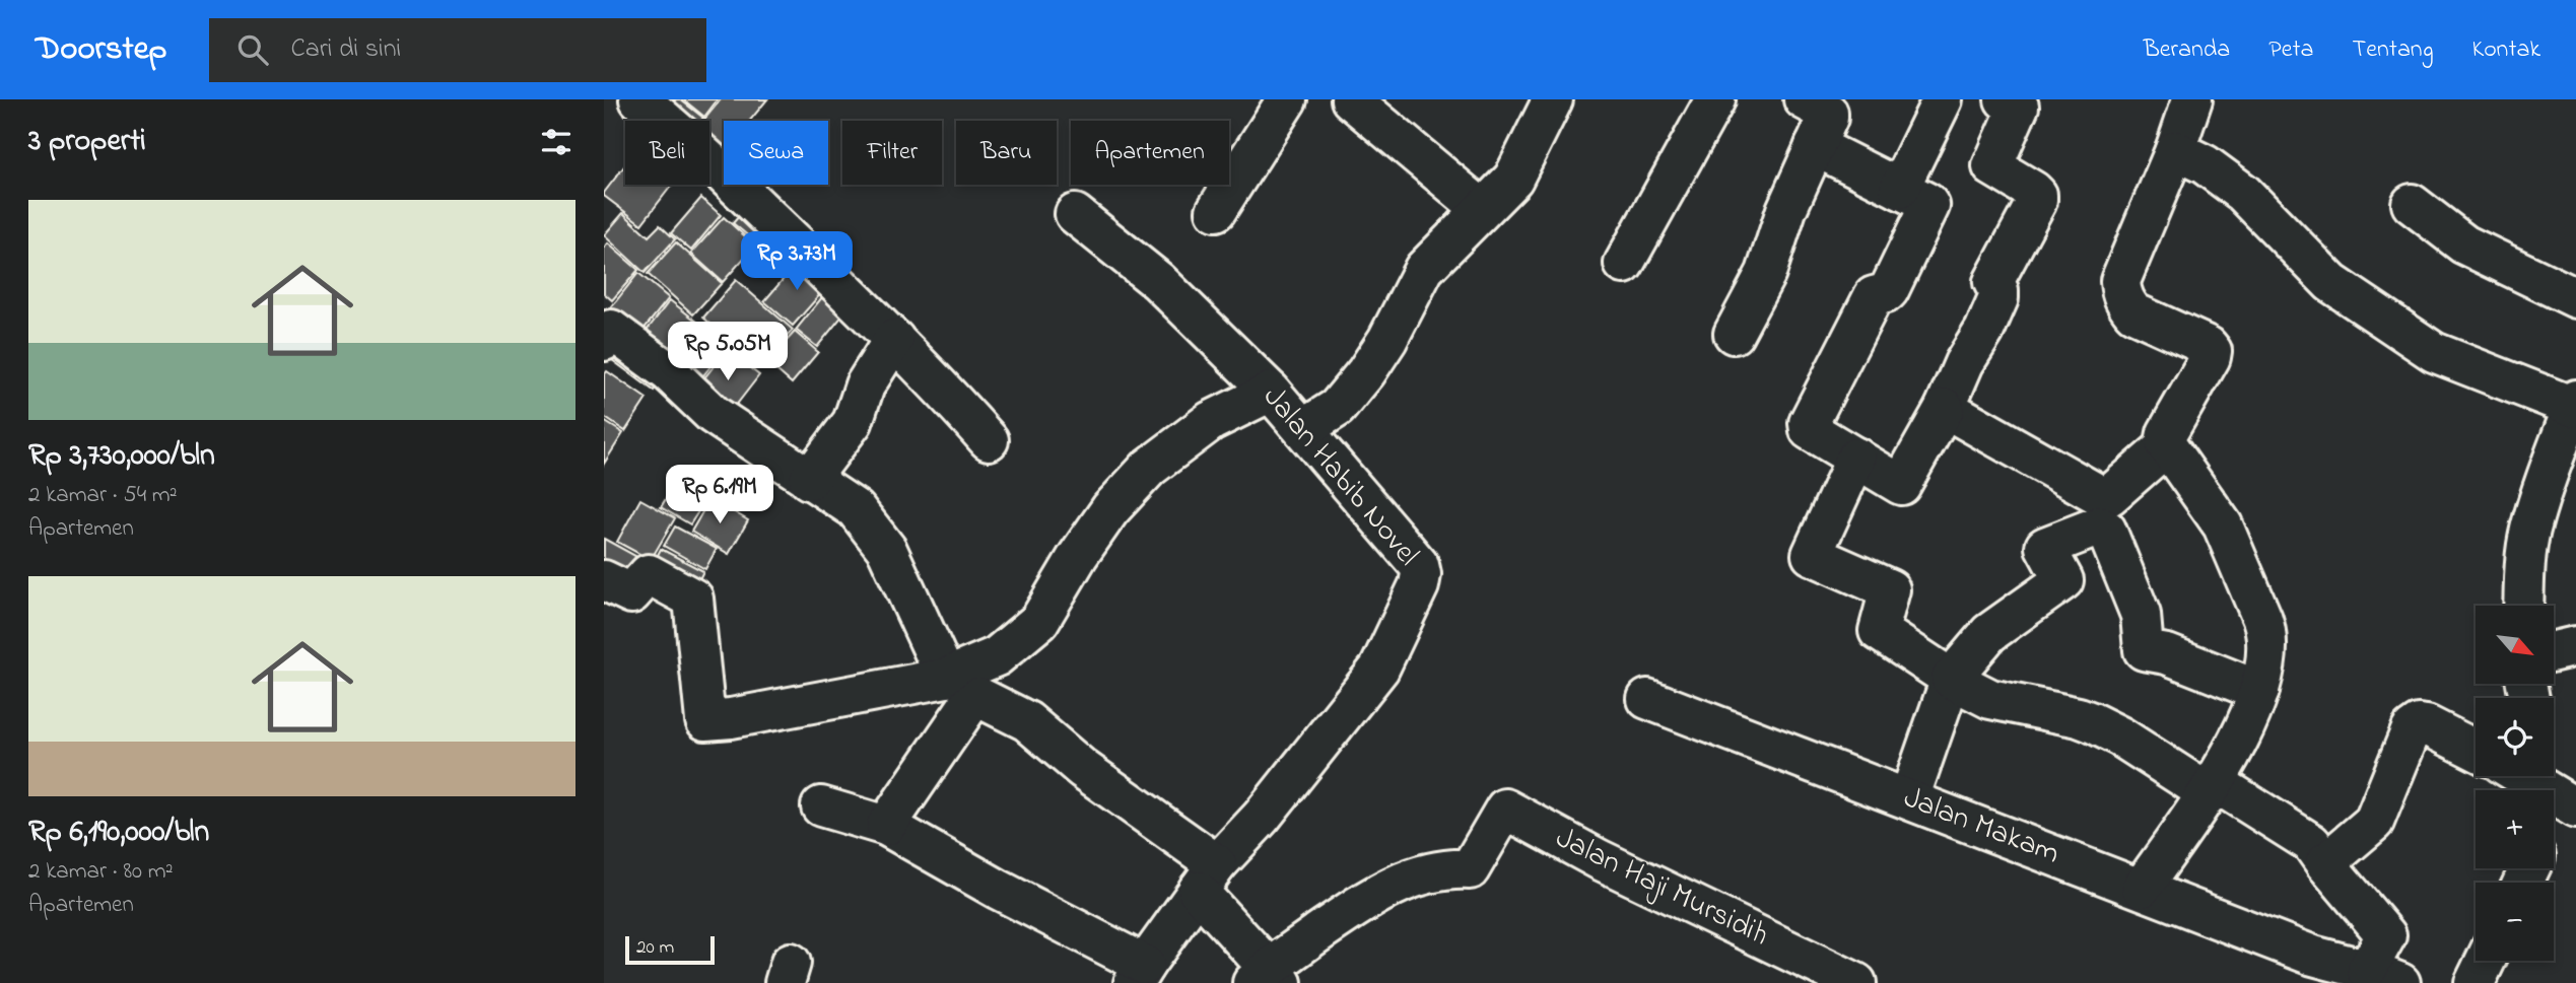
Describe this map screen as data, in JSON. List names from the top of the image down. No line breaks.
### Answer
{"streets":{"street":["Jalan Habib Novel","Jalan Makam","Jalan Haji Mursidih"]},"scale_bar":"20 m","north":"bottom right","page":{"header":"Doorstep","search":"Cari di sini","nav":["Beranda","Peta","Tentang","Kontak"],"heading":"3 properti","chip":["Beli","Sewa","Filter","Baru","Apartemen"],"list":[{"name":"Rp 3,730,000/bln","note":"2 kamar · 54 m² · Apartemen"},{"name":"Rp 6,190,000/bln","note":"2 kamar · 80 m² · Apartemen"}],"price":["Rp 3.73M","Rp 5.05M","Rp 6.19M"],"map_buttons":["+","−"],"scale":"20 m"}}
